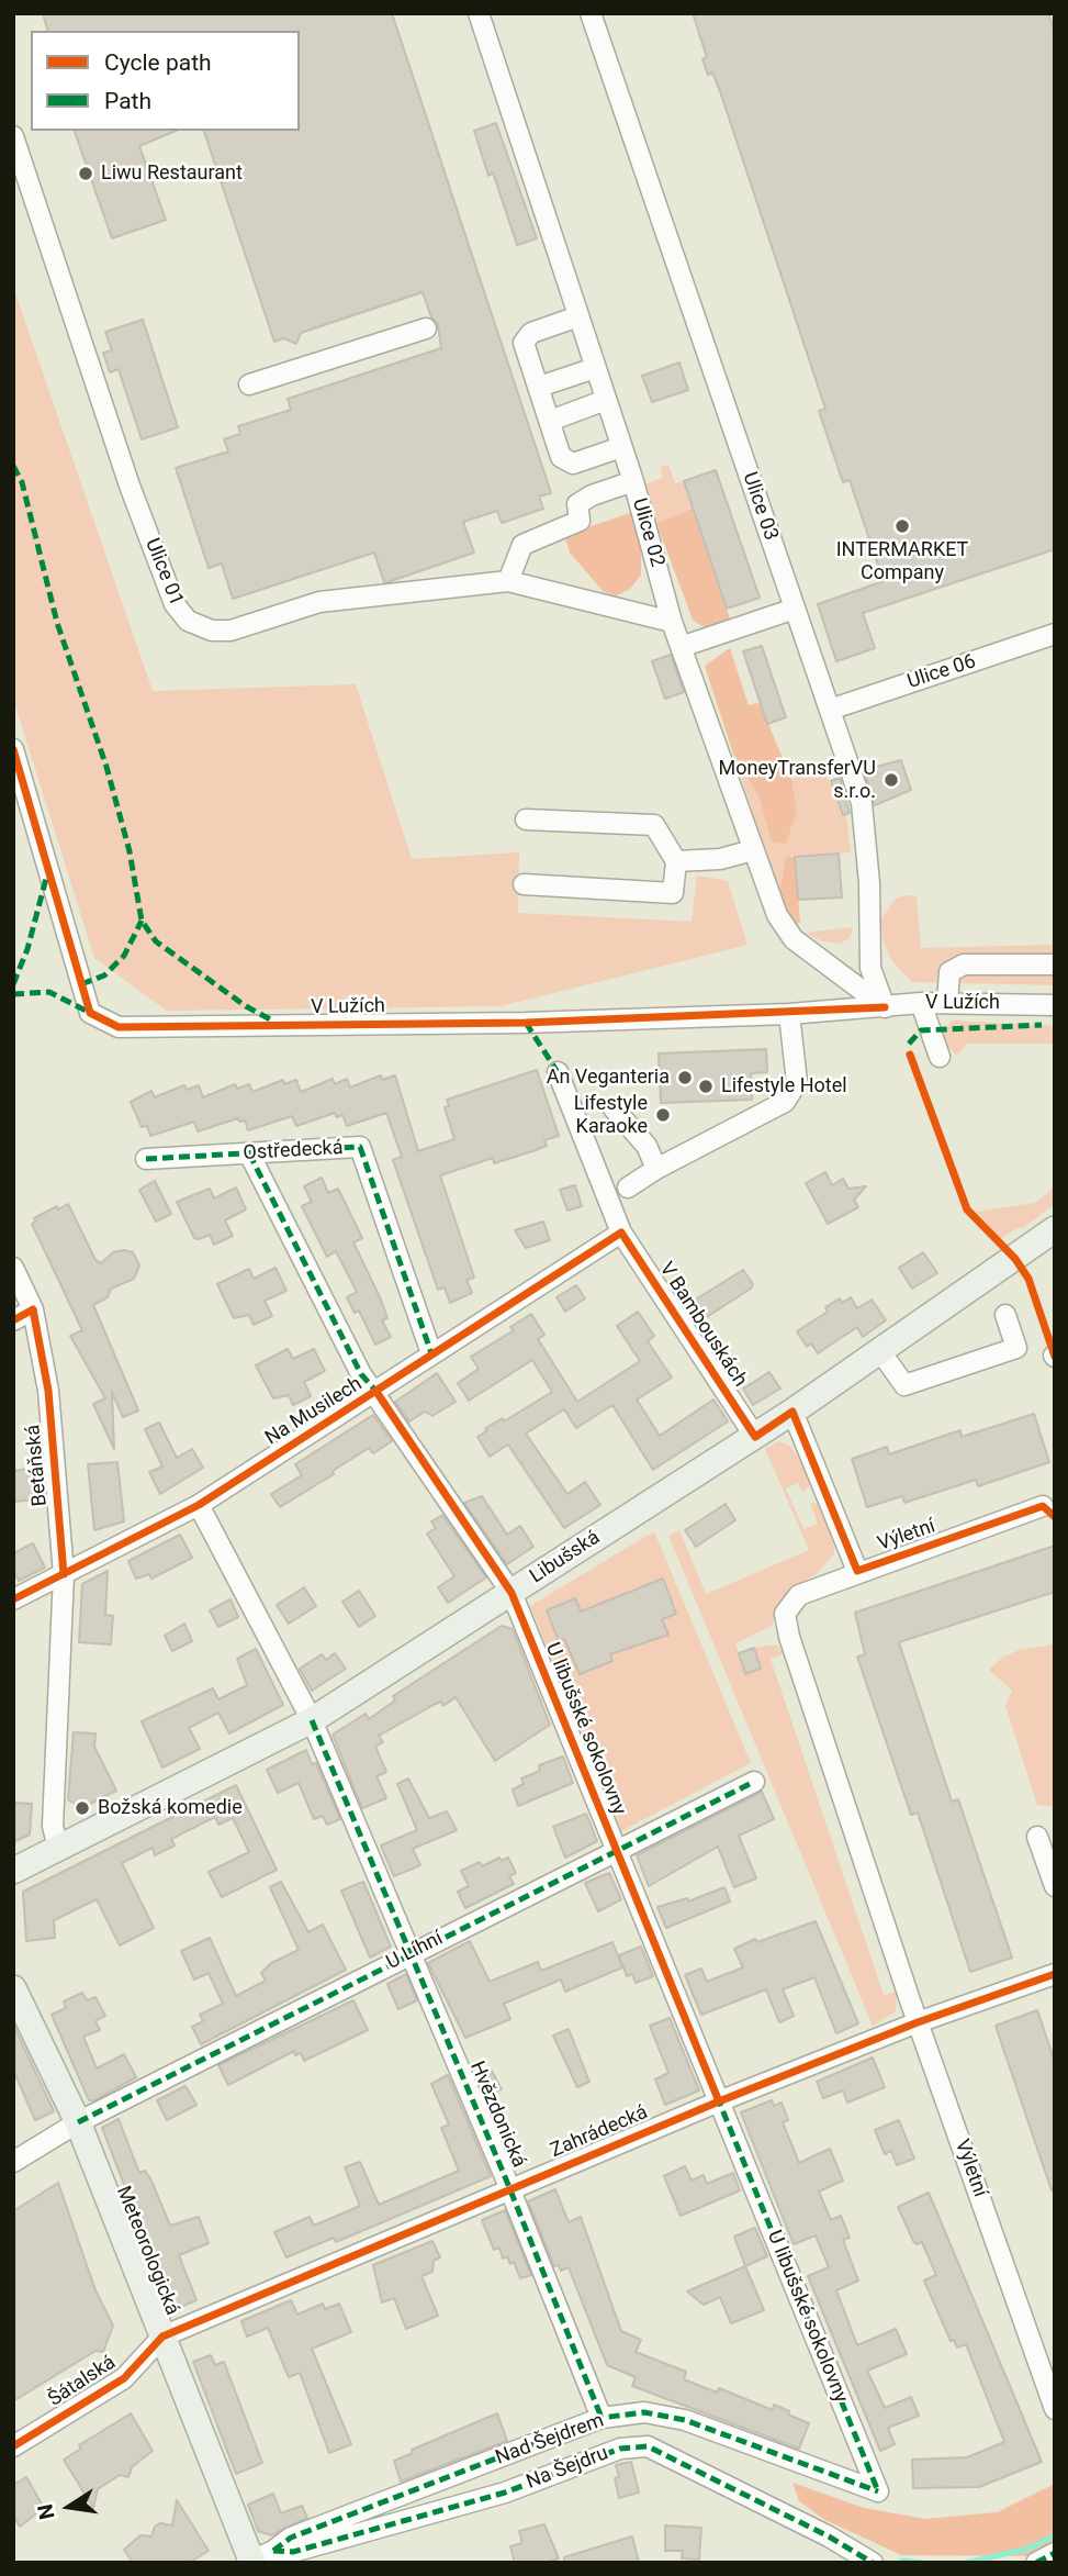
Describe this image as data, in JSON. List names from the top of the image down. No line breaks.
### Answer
{"streets":{"main road":["Libušská","Meteorologická"],"street":["Ulice 03","Ulice 02","Ulice 01","Ulice 06","V Lužích","Ostředecká","V Bambouskách","Na Musilech","Betáňská","Výletní","U libušské sokolovny","U Líhní","Hvězdonická","Zahrádecká","Šátalská","Nad Šejdrem","Na Šejdru"]},"crossings":[["Ulice 03","Ulice 02"],["Ulice 03","Ulice 06"],["Ulice 03","V Lužích"],["Ulice 02","Ulice 01"],["Ulice 02","V Lužích"],["Ostředecká","Na Musilech"],["Ostředecká","U libušské sokolovny"],["V Bambouskách","Na Musilech"],["V Bambouskách","Libušská"],["Na Musilech","Betáňská"],["Na Musilech","U libušské sokolovny"],["Na Musilech","Hvězdonická"],["Betáňská","Libušská"],["Výletní","Zahrádecká"],["Libušská","U libušské sokolovny"],["Libušská","Hvězdonická"],["U libušské sokolovny","U Líhní"],["U libušské sokolovny","Zahrádecká"],["U libušské sokolovny","Nad Šejdrem"],["U Líhní","Hvězdonická"],["U Líhní","Meteorologická"],["Hvězdonická","Zahrádecká"],["Hvězdonická","Nad Šejdrem"],["Zahrádecká","Meteorologická"],["Zahrádecká","Šátalská"],["Meteorologická","Šátalská"],["Meteorologická","Nad Šejdrem"],["Meteorologická","Na Šejdru"],["Nad Šejdrem","Na Šejdru"]],"places":["Liwu Restaurant","INTERMARKET Company","MoneyTransferVU s.r.o.","An Veganteria","Lifestyle Hotel","Lifestyle Karaoke","Božská komedie"],"legend":["Cycle path","Path"],"north":"left"}
